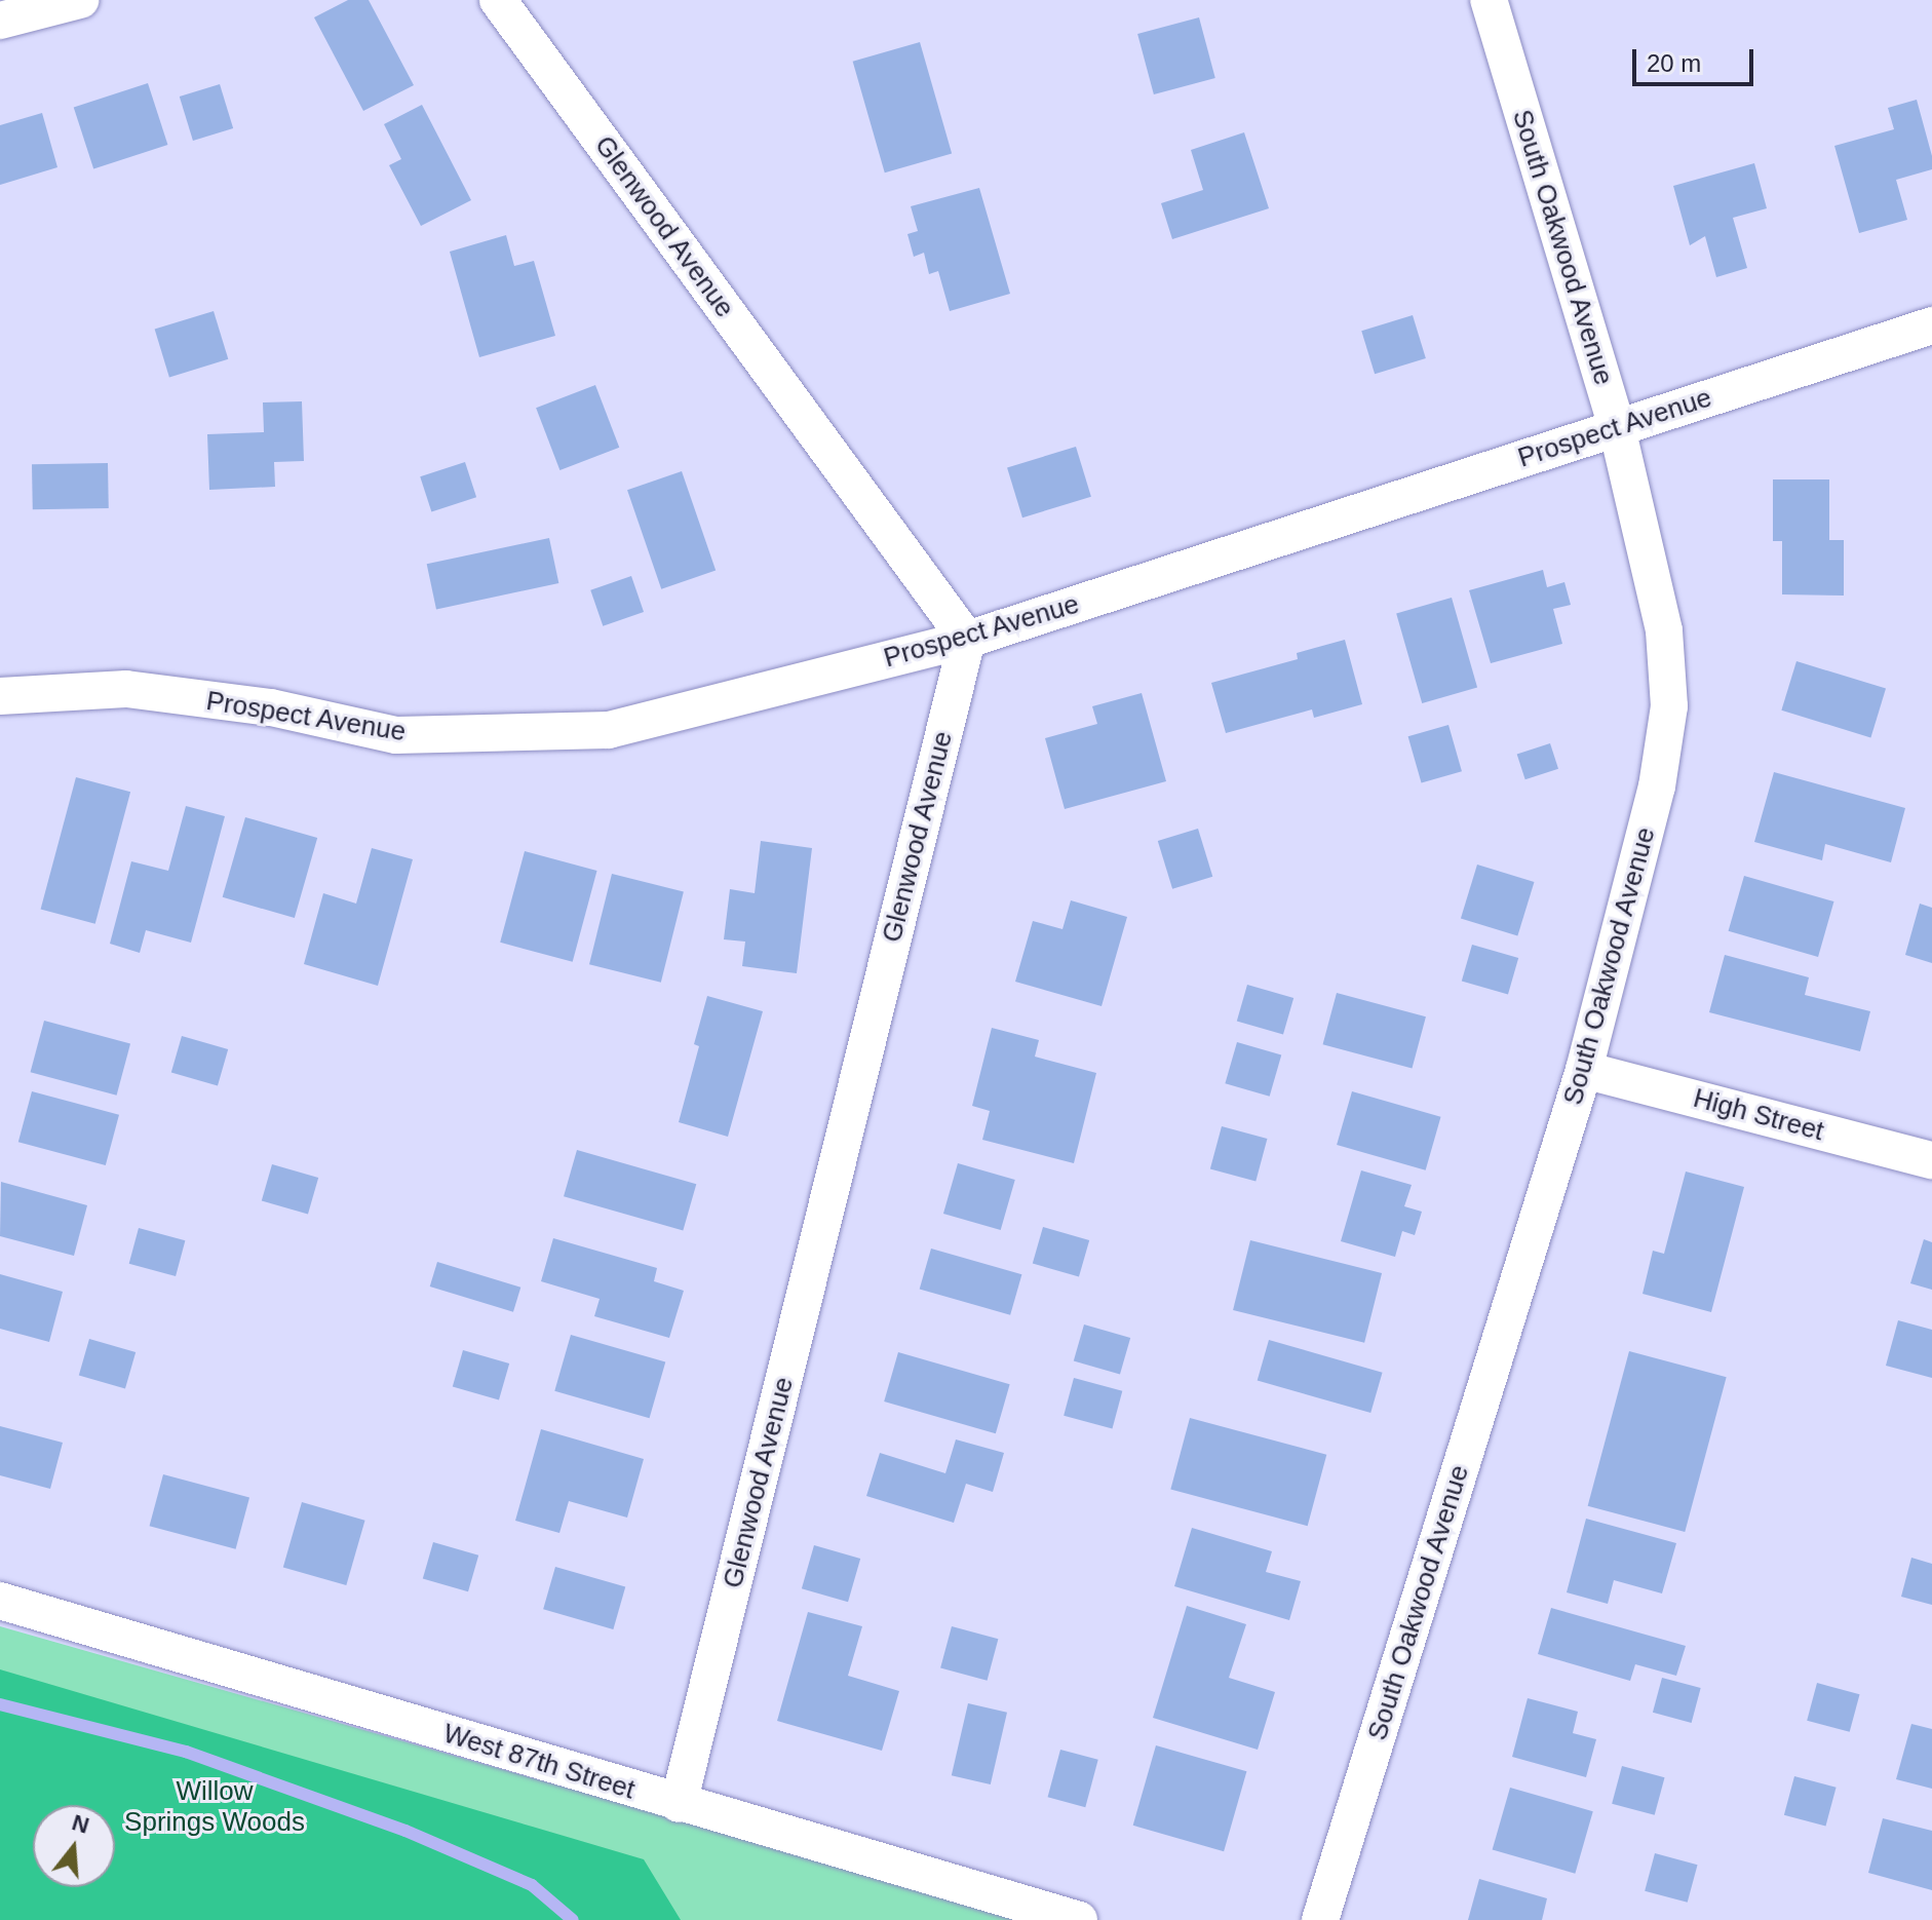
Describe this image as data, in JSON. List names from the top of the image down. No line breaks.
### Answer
{"streets":{"street":["Glenwood Avenue","South Oakwood Avenue","Prospect Avenue","High Street","West 87th Street"]},"crossings":[["Glenwood Avenue","Prospect Avenue"],["Glenwood Avenue","West 87th Street"],["South Oakwood Avenue","Prospect Avenue"],["South Oakwood Avenue","High Street"]],"parks":["Willow Springs Woods"],"scale_bar":"20 m","north":"top"}
